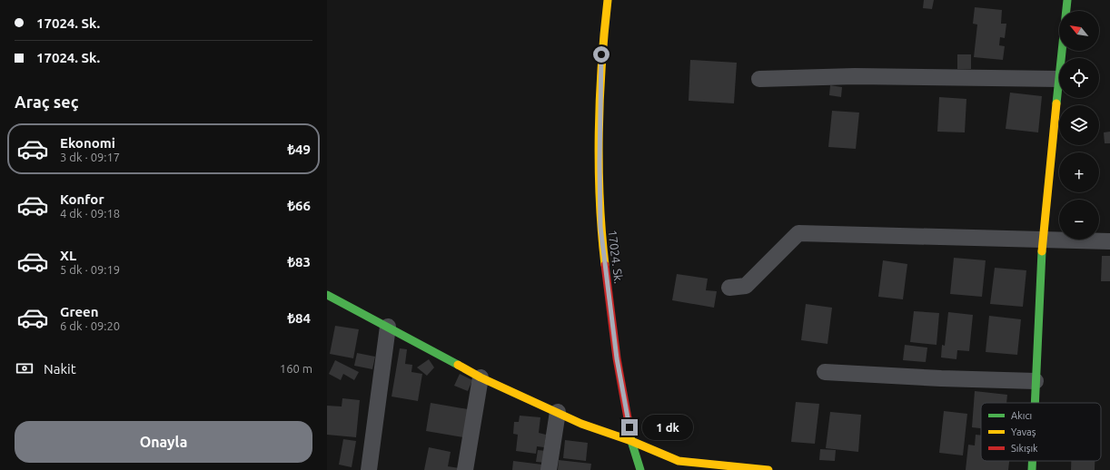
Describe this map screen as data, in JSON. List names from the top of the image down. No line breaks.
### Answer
{"streets":{"street":["17024. Sk."]},"legend":["Akıcı","Yavaş","Sıkışık"],"north":"top left","page":{"banner":["17024. Sk.","17024. Sk."],"map_buttons":["+","−"],"heading":"Araç seç","list":[{"name":"Ekonomi","note":"3 dk · 09:17","value":"₺49"},{"name":"Konfor","note":"4 dk · 09:18","value":"₺66"},{"name":"XL","note":"5 dk · 09:19","value":"₺83"},{"name":"Green","note":"6 dk · 09:20","value":"₺84"}],"pay":["Nakit","160 m"],"buttons":"Onayla","bubble":"1 dk"}}
